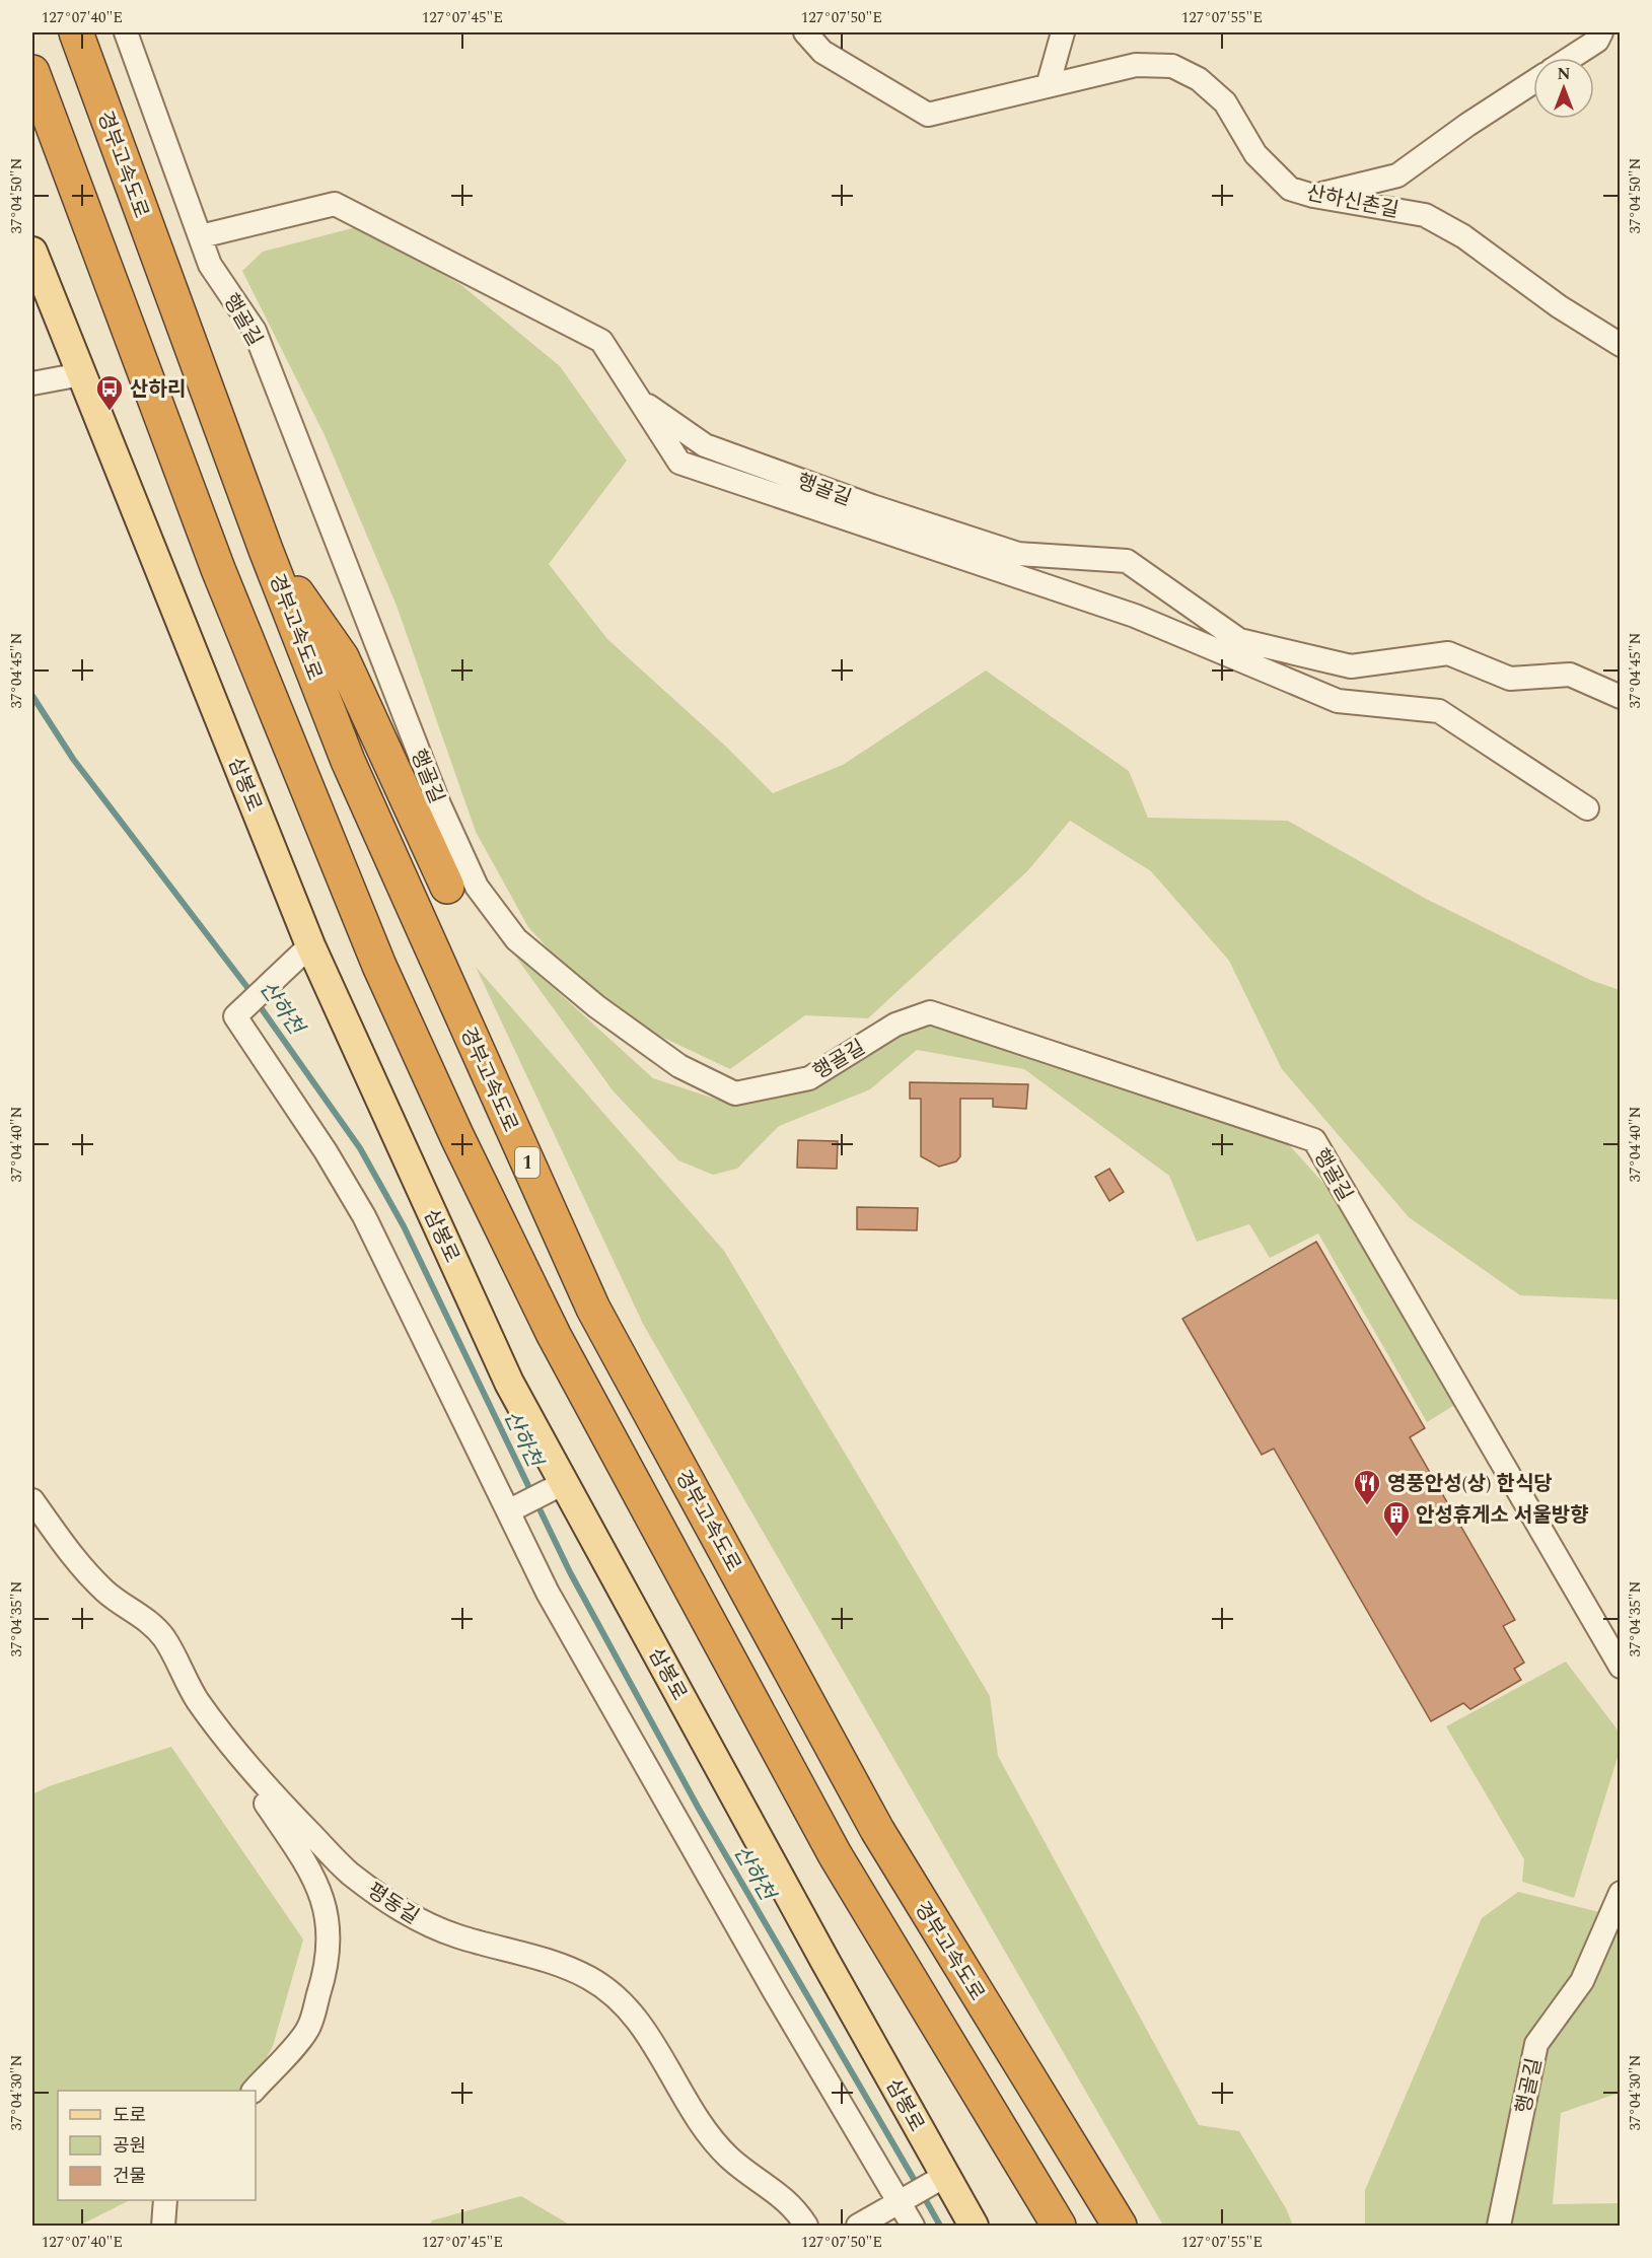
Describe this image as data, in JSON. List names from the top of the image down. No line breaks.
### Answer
{"streets":{"highway":["경부고속도로","1"],"main road":["삼봉로"],"street":["산하신촌길","행골길","평동길"]},"water":["산하천"],"places":{"bus stop":["산하리"],"restaurant":["영풍안성(상) 한식당"],"building":["안성휴게소 서울방향"]},"legend":["도로","공원","건물"],"north":"top","coordinates":["127°07'40\"E","127°07'45\"E","127°07'50\"E","127°07'55\"E","37°04'50\"N","37°04'45\"N","37°04'40\"N","37°04'35\"N","37°04'30\"N"]}
